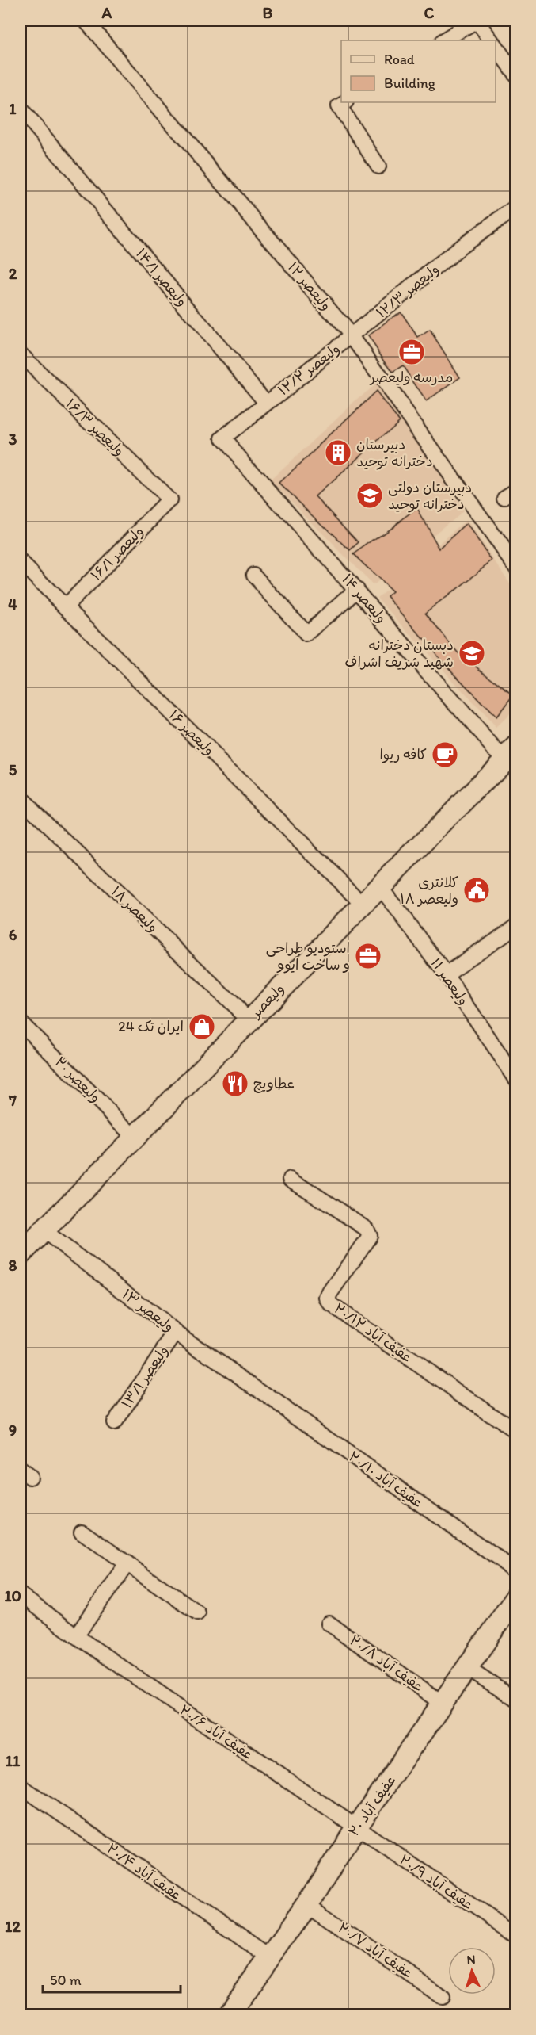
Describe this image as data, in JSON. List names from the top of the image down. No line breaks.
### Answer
{"streets":{"main road":["ولیعصر","عفیف آباد ۲۰"],"street":["۱۴/۱ ولیعصر","۱۲ ولیعصر","۱۲/۳ ولیعصر","۱۲/۲ ولیعصر","۱۶/۳ ولیعصر","۱۶/۱ ولیعصر","۱۴ ولیعصر","۱۶ ولیعصر","۱۸ ولیعصر","۱۱ ولیعصر","۲۰ ولیعصر","۱۳ ولیعصر","عفیف آباد ۲۰/۱۲","۱۳/۱ ولیعصر","عفیف آباد ۲۰/۱۰","عفیف آباد ۲۰/۸","عفیف آباد ۲۰/۶","عفیف آباد ۲۰/۴","عفیف آباد ۲۰/۹","عفیف آباد ۲۰/۷"]},"crossings":[["۱۴/۱ ولیعصر","۱۲/۲ ولیعصر"],["۱۴/۱ ولیعصر","۱۴ ولیعصر"],["۱۲ ولیعصر","۱۲/۳ ولیعصر"],["۱۲ ولیعصر","۱۲/۲ ولیعصر"],["۱۲/۳ ولیعصر","۱۲/۲ ولیعصر"],["۱۲/۲ ولیعصر","۱۴ ولیعصر"],["۱۶/۳ ولیعصر","۱۶/۱ ولیعصر"],["۱۶/۱ ولیعصر","۱۶ ولیعصر"],["۱۴ ولیعصر","ولیعصر"],["۱۶ ولیعصر","ولیعصر"],["۱۸ ولیعصر","ولیعصر"],["۱۱ ولیعصر","ولیعصر"],["ولیعصر","۲۰ ولیعصر"],["ولیعصر","۱۳ ولیعصر"],["۱۳ ولیعصر","۱۳/۱ ولیعصر"],["۱۳ ولیعصر","عفیف آباد ۲۰/۱۰"],["عفیف آباد ۲۰/۸","عفیف آباد ۲۰"],["عفیف آباد ۲۰/۶","عفیف آباد ۲۰"],["عفیف آباد ۲۰/۶","عفیف آباد ۲۰/۹"],["عفیف آباد ۲۰","عفیف آباد ۲۰/۴"],["عفیف آباد ۲۰","عفیف آباد ۲۰/۹"],["عفیف آباد ۲۰","عفیف آباد ۲۰/۷"]],"places":{"office":["مدرسه ولیعصر","استودیو طراحی و ساخت ایوو"],"building":["دبیرستان دخترانه توحید"],"school or university":["دبیرستان دولتی دخترانه توحید","دبستان دخترانه شهید شریف اشراف"],"cafe":["کافه ریوا"],"public building":["کلانتری ۱۸ ولیعصر"],"shop":["ایران تک 24"],"restaurant":["عطاویچ"]},"legend":["Road","Building"],"scale_bar":"50 m","north":"top","grid":{"columns":["A","B","C"],"rows":["1","2","3","4","5","6","7","8","9","10","11","12"]}}
